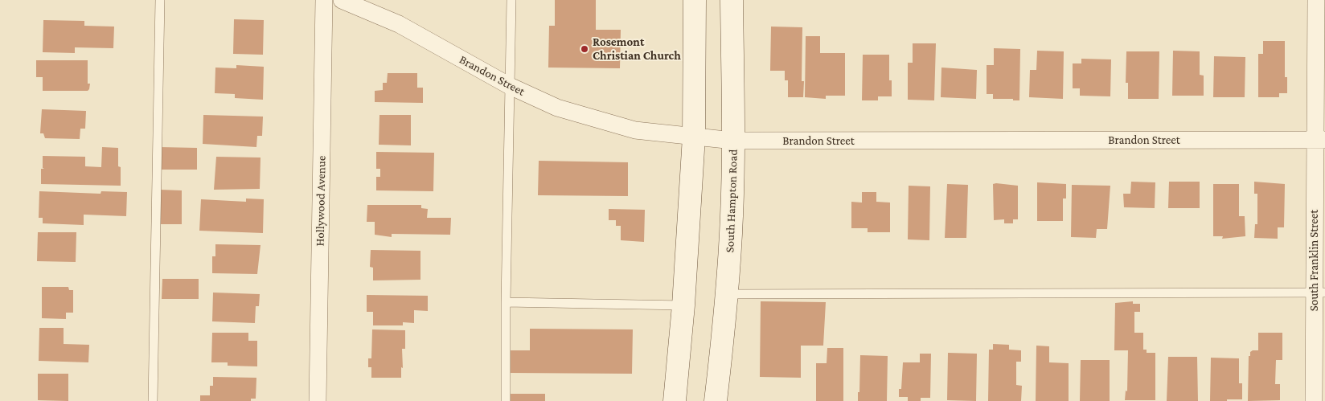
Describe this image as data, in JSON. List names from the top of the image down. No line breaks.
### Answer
{"streets":{"main road":["South Hampton Road"],"street":["Brandon Street","Hollywood Avenue","South Franklin Street"]},"crossings":[["Brandon Street","South Hampton Road"],["Brandon Street","South Franklin Street"]],"places":["Rosemont Christian Church"]}
